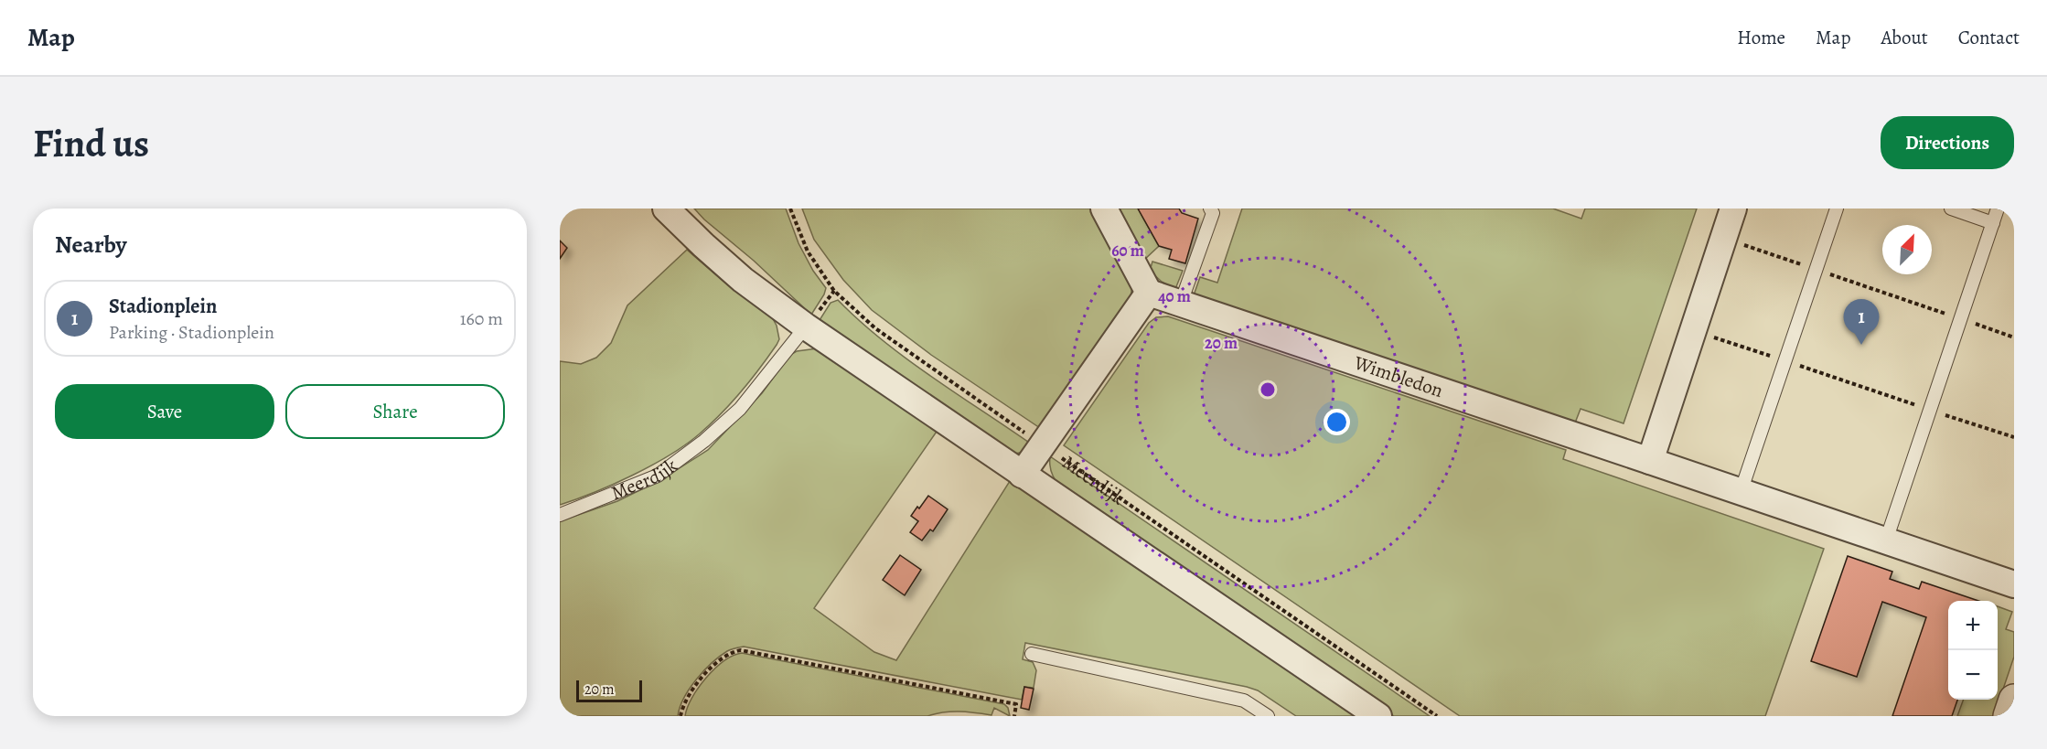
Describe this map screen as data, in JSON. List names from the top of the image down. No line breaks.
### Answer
{"streets":{"street":["Wimbledon","Meerdijk"]},"scale_bar":"20 m","north":"top right","page":{"header":"Map","nav":["Home","Map","About","Contact"],"buttons":["Directions",["Save","Share"]],"title":"Find us","heading":"Nearby","list":[{"mark":"1","name":"Stadionplein","note":"Parking · Stadionplein","value":"160 m"}],"pins":"1","map_buttons":["+","−"],"scale":"20 m"},"rings":["60 m","40 m","20 m"]}
